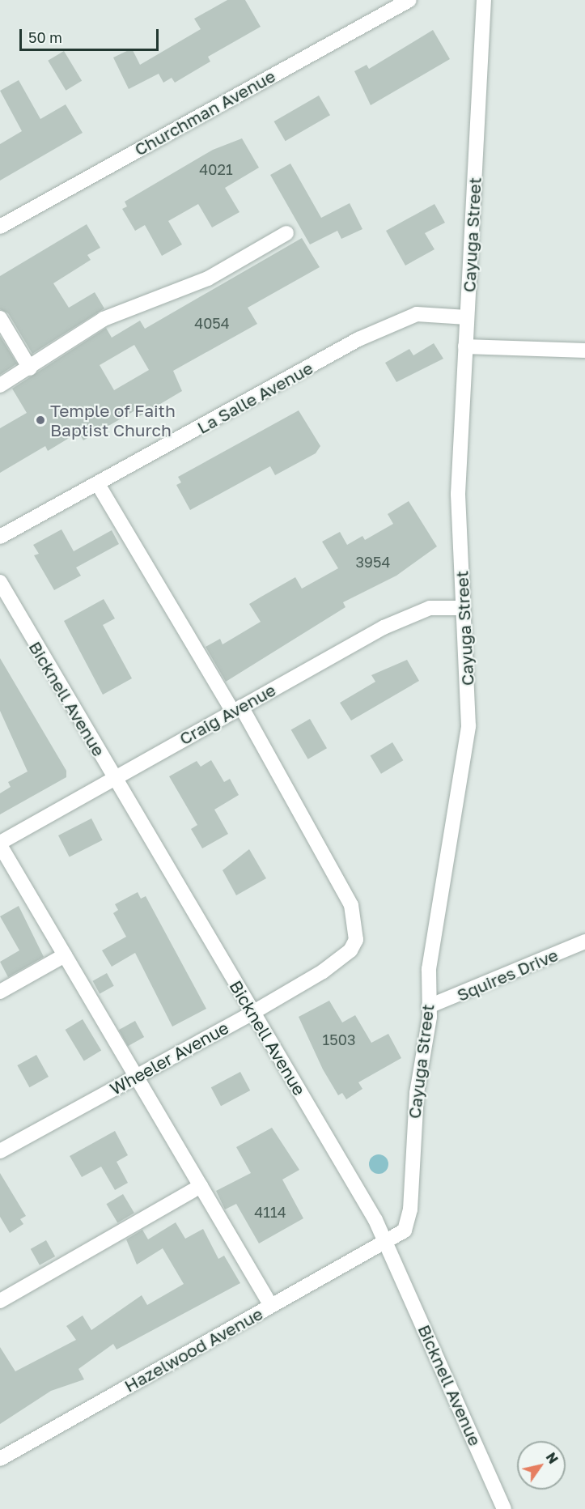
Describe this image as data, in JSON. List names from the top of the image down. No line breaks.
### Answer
{"streets":{"street":["Churchman Avenue","Cayuga Street","La Salle Avenue","Bicknell Avenue","Craig Avenue","Squires Drive","Wheeler Avenue","Hazelwood Avenue"]},"crossings":[["Cayuga Street","La Salle Avenue"],["Cayuga Street","Bicknell Avenue"],["Cayuga Street","Craig Avenue"],["Cayuga Street","Squires Drive"],["Cayuga Street","Hazelwood Avenue"],["La Salle Avenue","Wheeler Avenue"],["Bicknell Avenue","Craig Avenue"],["Bicknell Avenue","Wheeler Avenue"],["Bicknell Avenue","Hazelwood Avenue"],["Craig Avenue","Wheeler Avenue"]],"places":["Temple of Faith Baptist Church"],"house_numbers":["4021","4054","3954","1503","4114"],"scale_bar":"50 m","north":"top right"}
